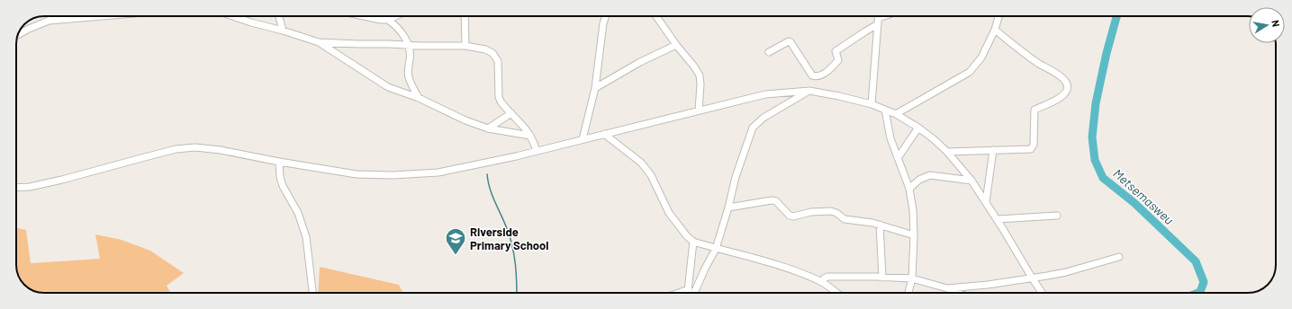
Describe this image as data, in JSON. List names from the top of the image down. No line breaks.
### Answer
{"water":["Metsemasweu"],"places":{"school or university":["Riverside Primary School"]},"north":"right"}
